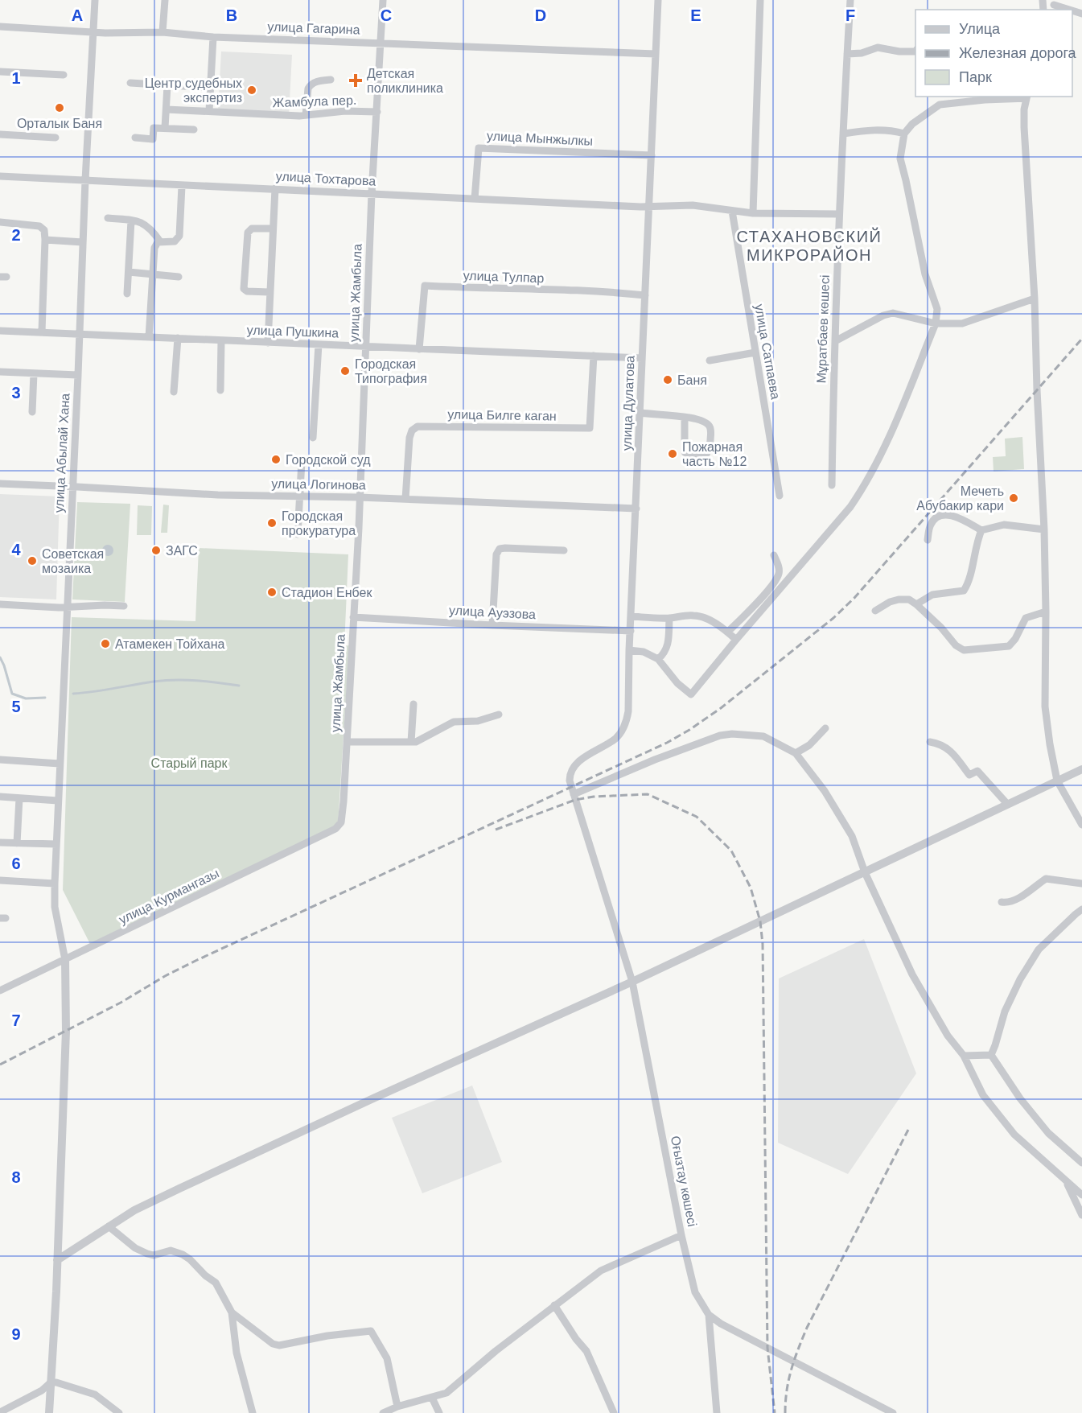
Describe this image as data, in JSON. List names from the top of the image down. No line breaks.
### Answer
{"streets":{"street":["улица Гагарина","Жамбула пер.","улица Мынжылкы","улица Тохтарова","улица Тулпар","улица Жамбыла","Мұратбаев көшесі","улица Пушкина","улица Сатпаева","улица Дулатова","улица Билге каган","улица Абылай Хана","улица Логинова","улица Ауэзова","улица Курмангазы","Оғызтау көшесі"]},"crossings":[["улица Гагарина","улица Жамбыла"],["улица Гагарина","улица Дулатова"],["улица Гагарина","улица Абылай Хана"],["Жамбула пер.","улица Жамбыла"],["улица Мынжылкы","улица Тохтарова"],["улица Мынжылкы","улица Дулатова"],["улица Тохтарова","улица Жамбыла"],["улица Тохтарова","улица Сатпаева"],["улица Тохтарова","улица Дулатова"],["улица Тохтарова","улица Абылай Хана"],["улица Тулпар","улица Пушкина"],["улица Тулпар","улица Дулатова"],["улица Жамбыла","улица Пушкина"],["улица Жамбыла","улица Логинова"],["улица Жамбыла","улица Ауэзова"],["улица Жамбыла","улица Курмангазы"],["улица Пушкина","улица Дулатова"],["улица Пушкина","улица Билге каган"],["улица Пушкина","улица Абылай Хана"],["улица Дулатова","улица Логинова"],["улица Дулатова","улица Ауэзова"],["улица Дулатова","Оғызтау көшесі"],["улица Билге каган","улица Логинова"],["улица Абылай Хана","улица Логинова"],["улица Абылай Хана","улица Курмангазы"]],"districts":["СТАХАНОВСКИЙ МИКРОРАЙОН"],"parks":["Старый парк"],"places":{"health":["Детская поликлиника"],"other":["Центр судебных экспертиз","Орталык Баня","Городская Типография","Баня","Пожарная часть №12","Городской суд","Мечеть Абубакир кари","Городская прокуратура","ЗАГС","Советская мозаика","Стадион Енбек","Атамекен Тойхана"]},"legend":["Улица","Железная дорога","Парк"],"grid":{"columns":["A","B","C","D","E","F"],"rows":["1","2","3","4","5","6","7","8","9"]}}
